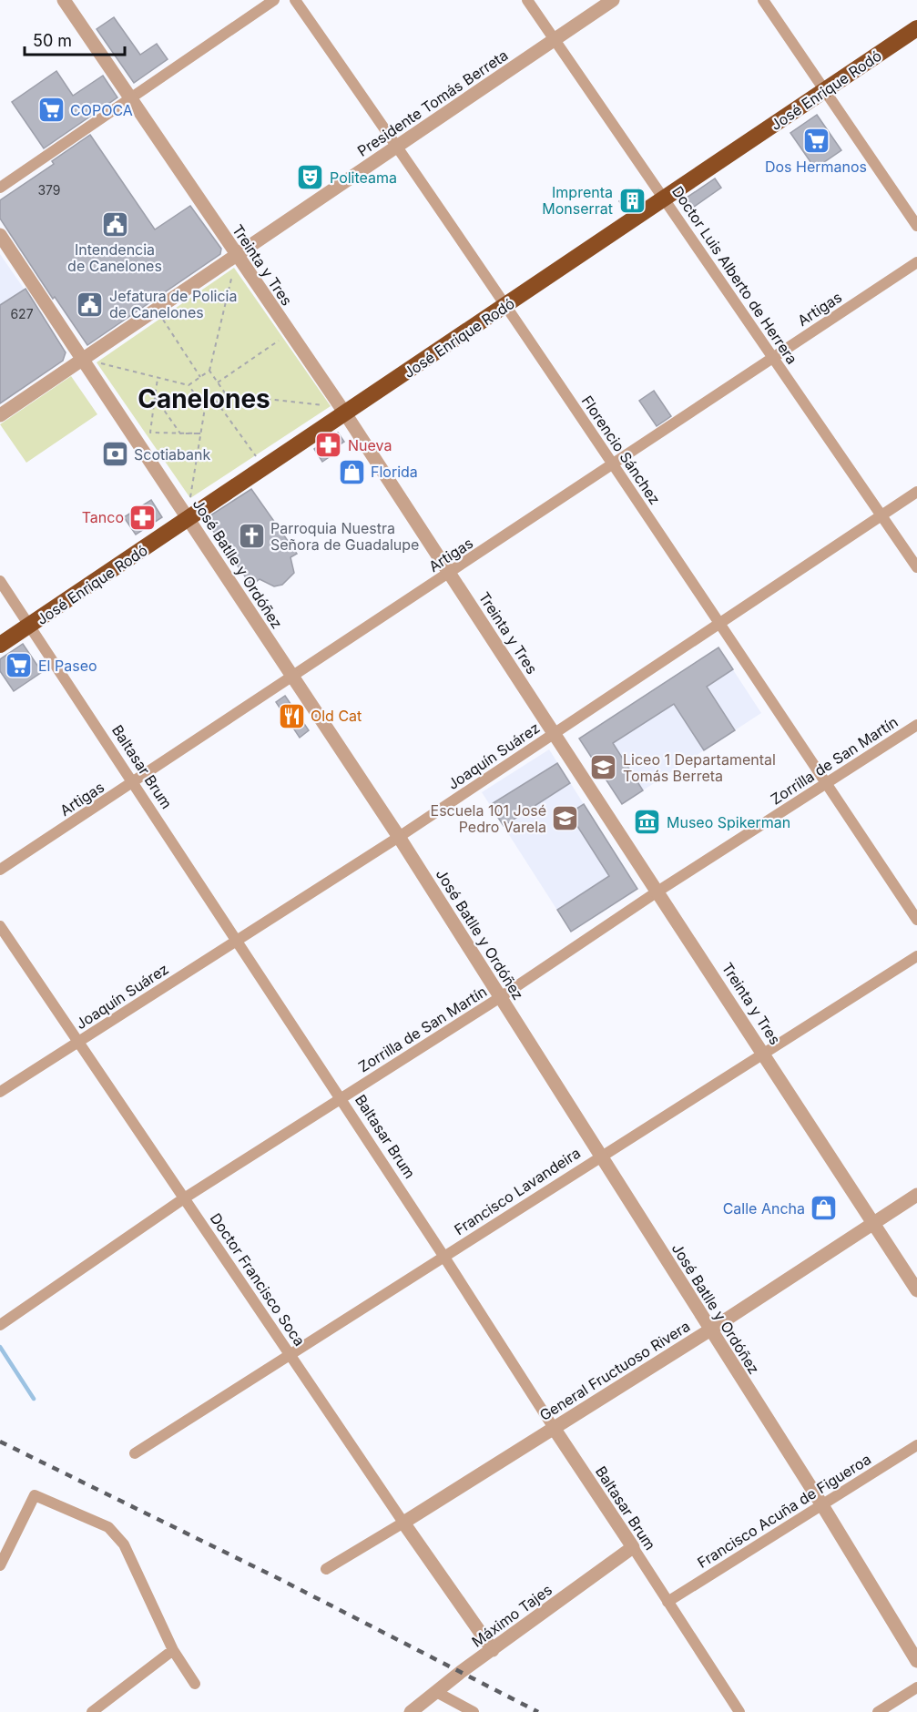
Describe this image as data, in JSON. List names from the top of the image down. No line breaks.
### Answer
{"streets":{"highway":["José Enrique Rodó"],"street":["Presidente Tomás Berreta","Treinta y Tres","Doctor Luis Alberto de Herrera","Artigas","Florencio Sánchez","José Batlle y Ordóñez","Joaquín Suárez","Zorrilla de San Martín","Baltasar Brum","Francisco Lavandeira","Doctor Francisco Soca","General Fructuoso Rivera","Francisco Acuña de Figueroa","Máximo Tajes"]},"crossings":[["José Enrique Rodó","Treinta y Tres"],["José Enrique Rodó","Doctor Luis Alberto de Herrera"],["José Enrique Rodó","Florencio Sánchez"],["José Enrique Rodó","José Batlle y Ordóñez"],["José Enrique Rodó","Baltasar Brum"],["Presidente Tomás Berreta","Treinta y Tres"],["Presidente Tomás Berreta","Doctor Luis Alberto de Herrera"],["Presidente Tomás Berreta","Florencio Sánchez"],["Presidente Tomás Berreta","José Batlle y Ordóñez"],["Treinta y Tres","Artigas"],["Treinta y Tres","Joaquín Suárez"],["Treinta y Tres","Zorrilla de San Martín"],["Treinta y Tres","Francisco Lavandeira"],["Treinta y Tres","General Fructuoso Rivera"],["Doctor Luis Alberto de Herrera","Artigas"],["Doctor Luis Alberto de Herrera","Joaquín Suárez"],["Artigas","Florencio Sánchez"],["Artigas","José Batlle y Ordóñez"],["Artigas","Baltasar Brum"],["Florencio Sánchez","Joaquín Suárez"],["Florencio Sánchez","Zorrilla de San Martín"],["José Batlle y Ordóñez","Joaquín Suárez"],["José Batlle y Ordóñez","Zorrilla de San Martín"],["José Batlle y Ordóñez","Francisco Lavandeira"],["José Batlle y Ordóñez","General Fructuoso Rivera"],["José Batlle y Ordóñez","Francisco Acuña de Figueroa"],["Joaquín Suárez","Baltasar Brum"],["Joaquín Suárez","Doctor Francisco Soca"],["Zorrilla de San Martín","Baltasar Brum"],["Zorrilla de San Martín","Doctor Francisco Soca"],["Baltasar Brum","Francisco Lavandeira"],["Baltasar Brum","General Fructuoso Rivera"],["Baltasar Brum","Francisco Acuña de Figueroa"],["Baltasar Brum","Máximo Tajes"],["Francisco Lavandeira","Doctor Francisco Soca"],["Doctor Francisco Soca","General Fructuoso Rivera"],["Doctor Francisco Soca","Máximo Tajes"]],"districts":["Canelones"],"places":{"supermarket":["COPOCA","Dos Hermanos","El Paseo"],"theatre":["Politeama"],"building":["Imprenta Monserrat"],"public building":["Intendencia de Canelones","Jefatura de Policia de Canelones"],"pharmacy":["Nueva","Tanco"],"bank":["Scotiabank"],"shop":["Florida","Calle Ancha"],"church":["Parroquia Nuestra Señora de Guadalupe"],"restaurant":["Old Cat"],"school or university":["Liceo 1 Departamental Tomás Berreta","Escuela 101 José Pedro Varela"],"museum":["Museo Spikerman"]},"house_numbers":["379","627"],"scale_bar":"50 m"}
